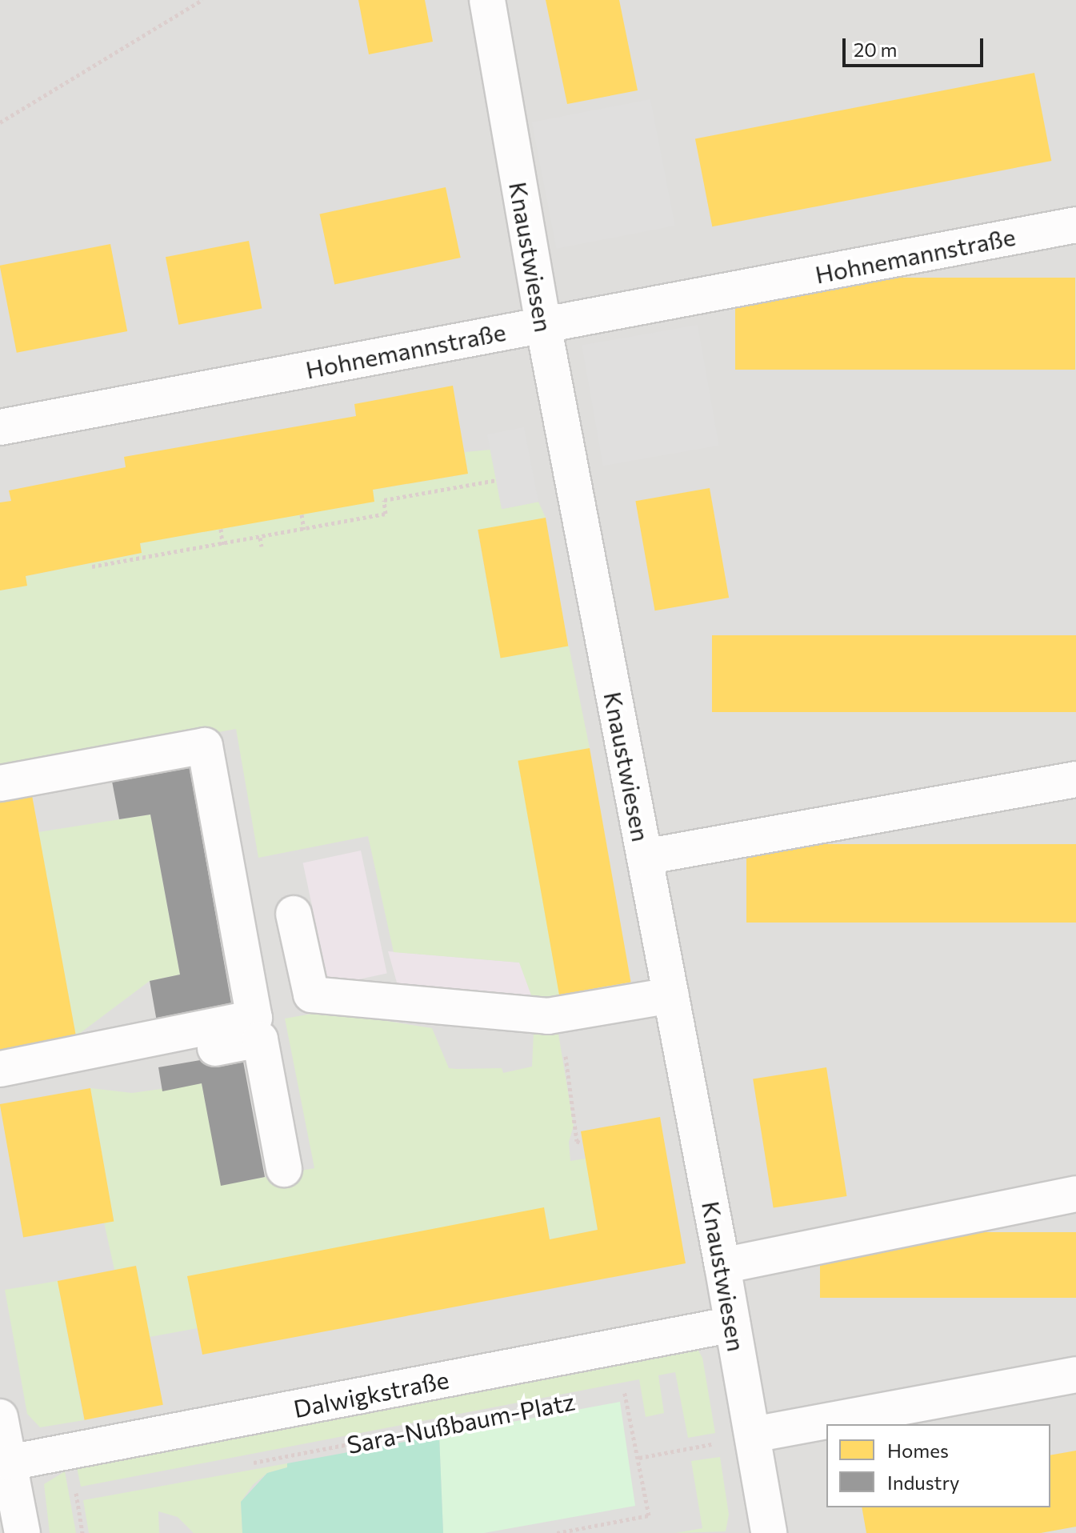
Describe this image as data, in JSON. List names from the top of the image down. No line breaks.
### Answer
{"streets":{"street":["Hohnemannstraße","Knaustwiesen","Dalwigkstraße"],"path":["Sara-Nußbaum-Platz"]},"crossings":[["Hohnemannstraße","Knaustwiesen"],["Knaustwiesen","Dalwigkstraße"]],"legend":["Homes","Industry"],"scale_bar":"20 m"}
